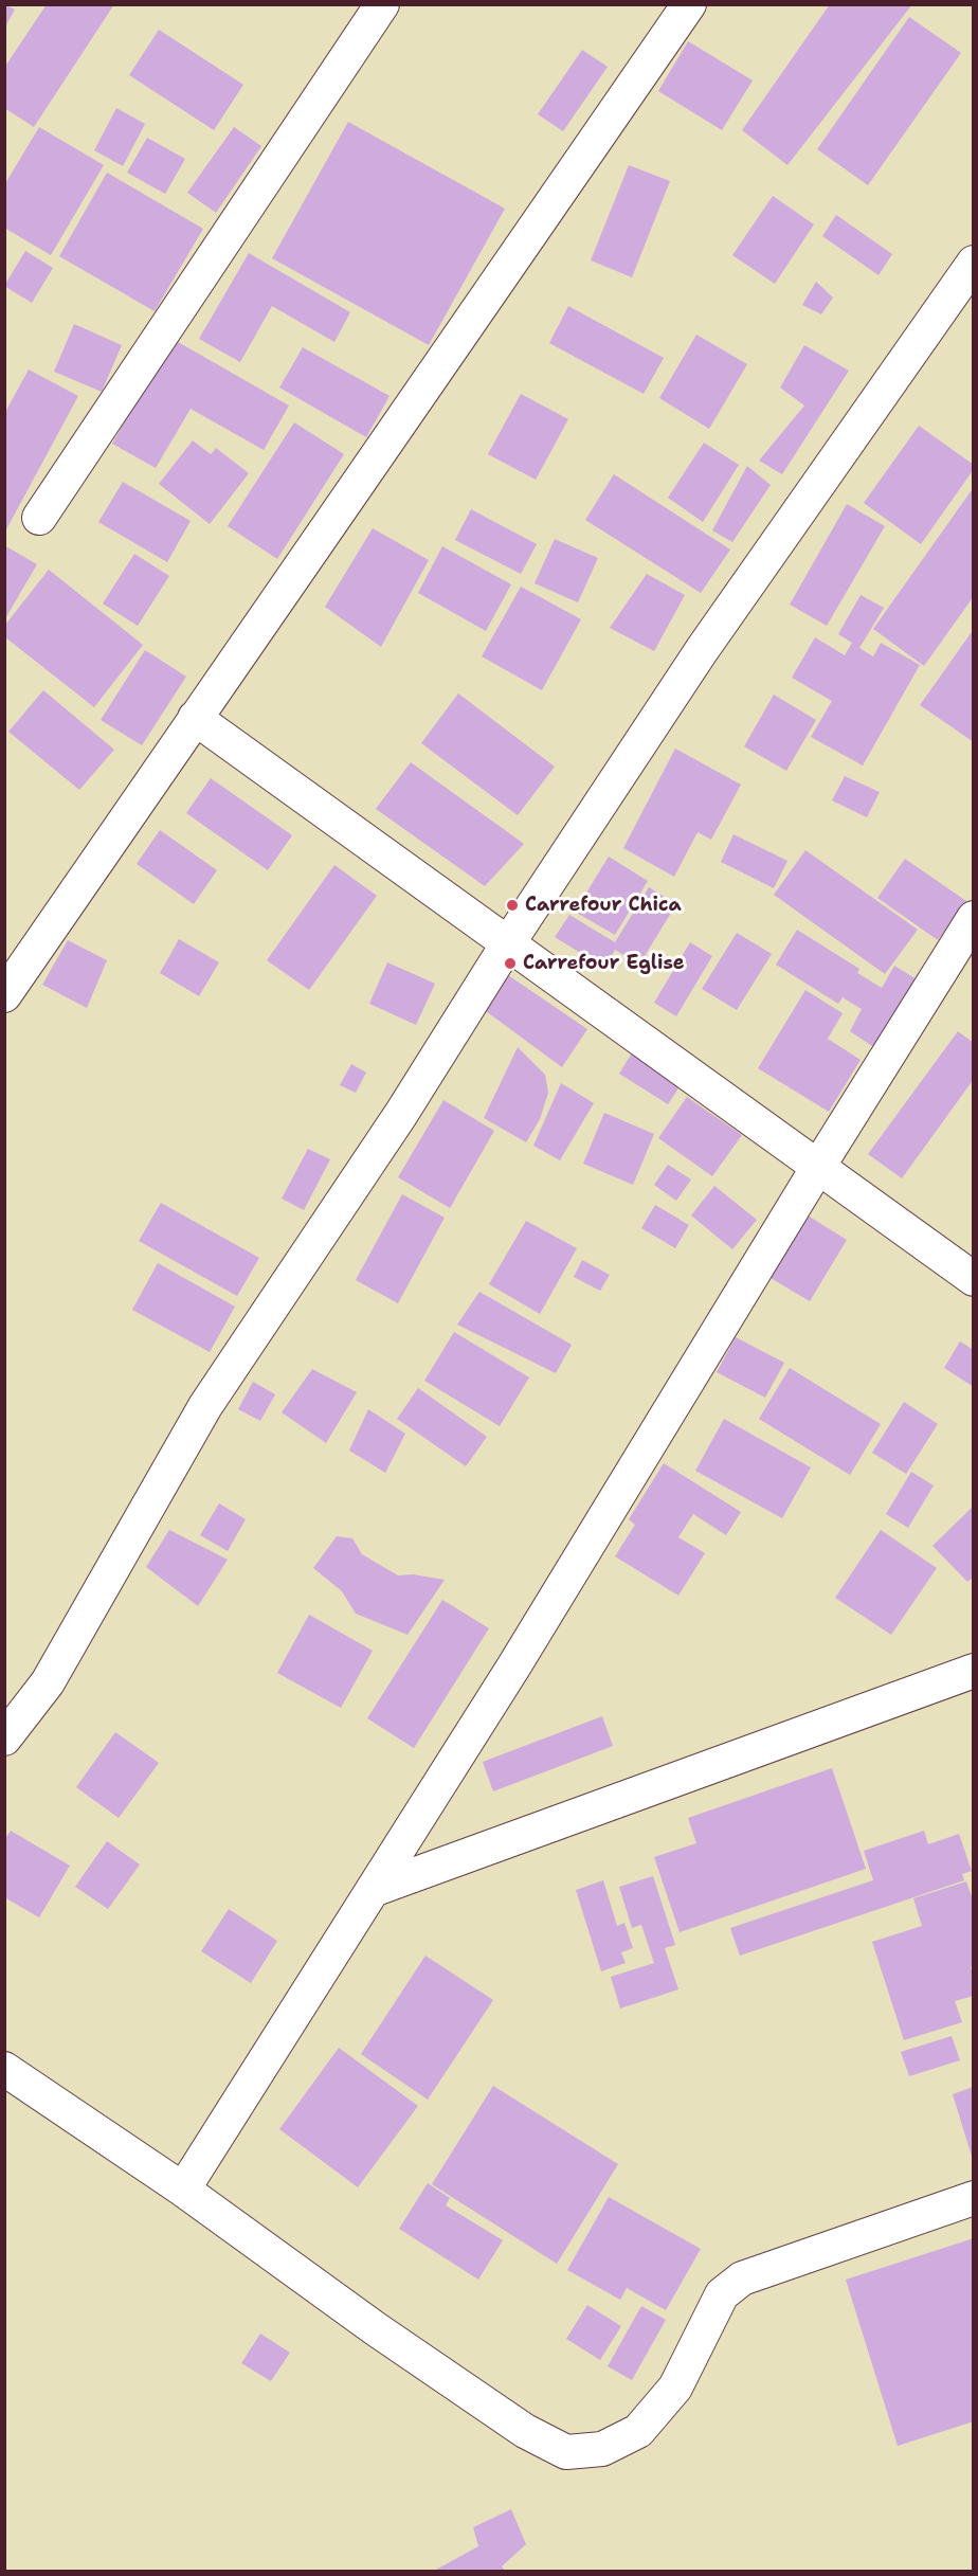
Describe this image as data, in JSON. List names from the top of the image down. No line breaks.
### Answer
{"places":["Carrefour Chica","Carrefour Eglise"]}
